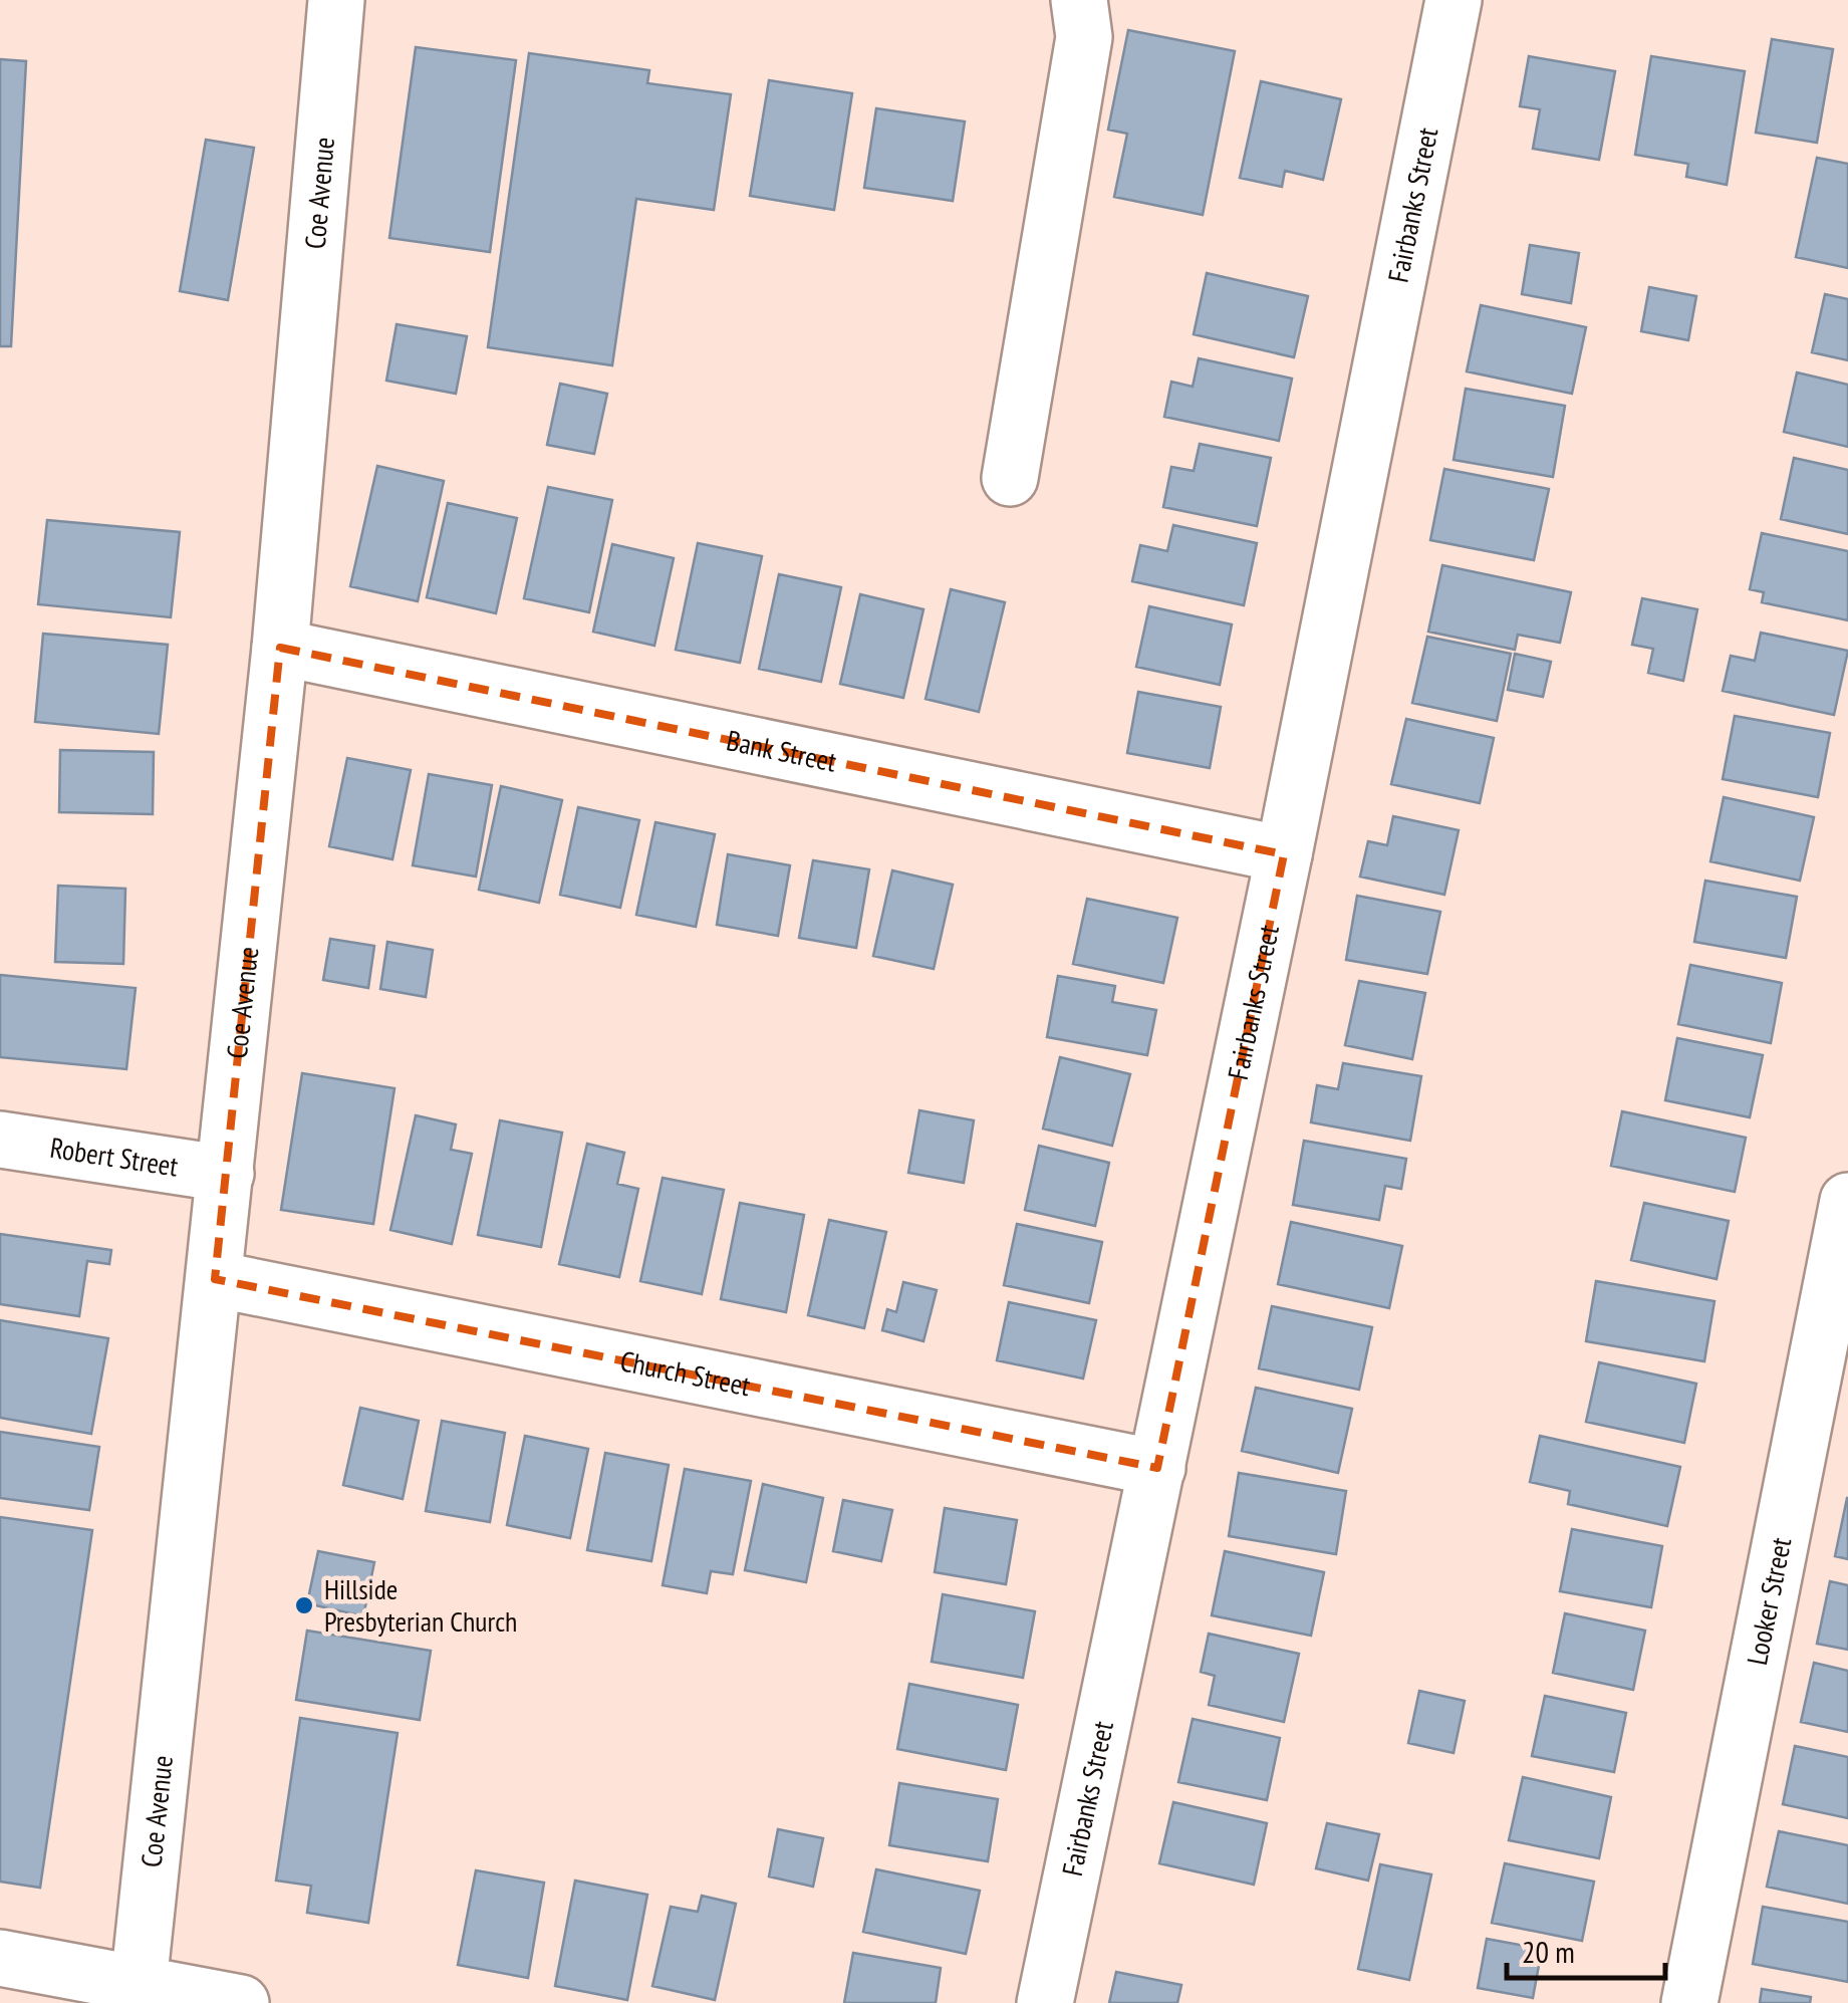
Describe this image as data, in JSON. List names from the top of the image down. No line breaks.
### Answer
{"streets":{"street":["Coe Avenue","Fairbanks Street","Bank Street","Robert Street","Church Street","Looker Street"]},"crossings":[["Coe Avenue","Bank Street"],["Coe Avenue","Robert Street"],["Coe Avenue","Church Street"],["Fairbanks Street","Bank Street"],["Fairbanks Street","Church Street"]],"places":["Hillside Presbyterian Church"],"scale_bar":"20 m"}
